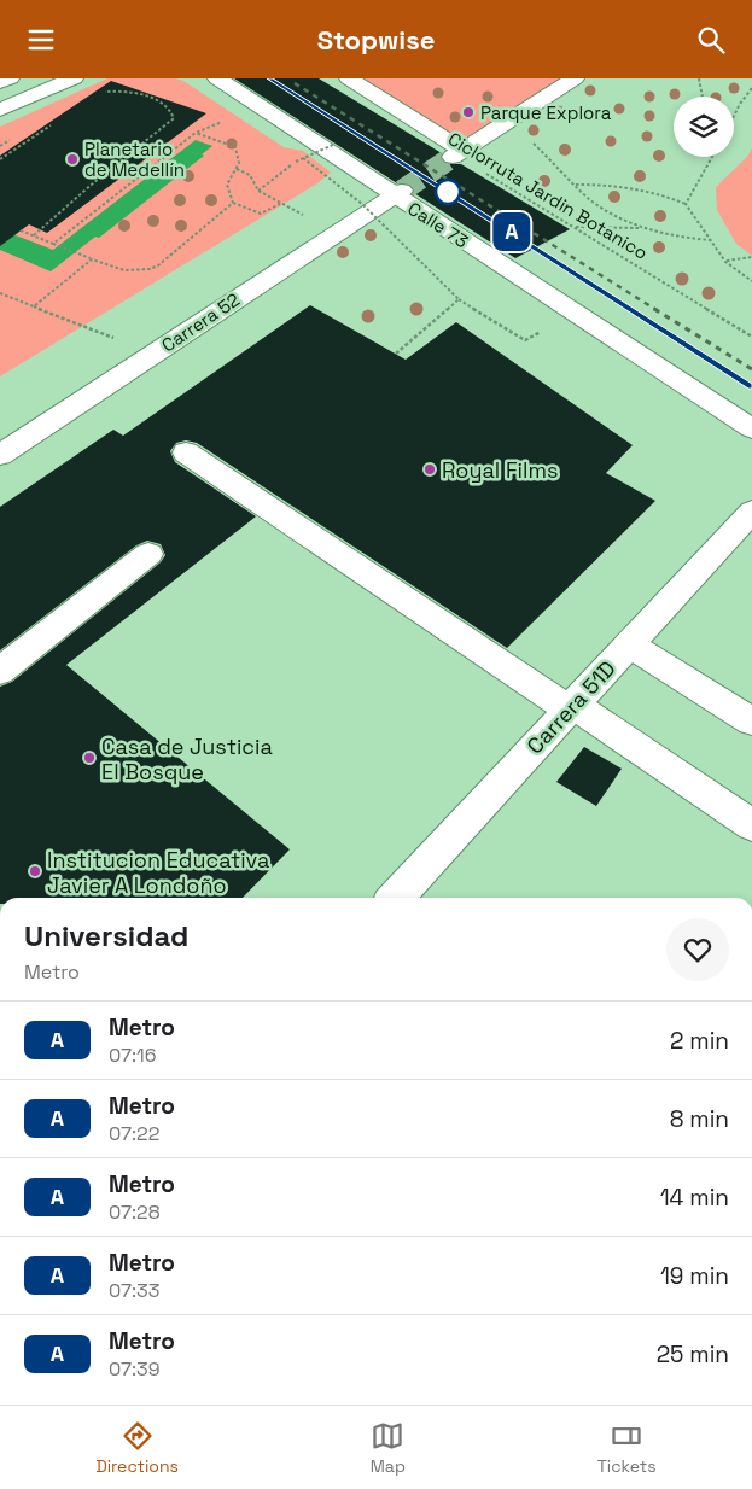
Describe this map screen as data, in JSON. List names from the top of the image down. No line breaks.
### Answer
{"streets":{"street":["Calle 73","Carrera 52","Carrera 51D"],"path":["Ciclorruta Jardin Botanico"]},"crossings":[["Calle 73","Carrera 52"]],"places":["Parque Explora","Planetario de Medellín","Royal Films","Casa de Justicia El Bosque","Institucion Educativa Javier A Londoño"],"lines":["metro line A"],"page":{"header":"Stopwise","on_map":"A","heading":["Universidad","Metro"],"list":[{"mark":"A","name":"Metro","note":"07:16","value":"2 min"},{"mark":"A","name":"Metro","note":"07:22","value":"8 min"},{"mark":"A","name":"Metro","note":"07:28","value":"14 min"},{"mark":"A","name":"Metro","note":"07:33","value":"19 min"},{"mark":"A","name":"Metro","note":"07:39","value":"25 min"}],"tabs":["Directions","Map","Tickets"]}}
